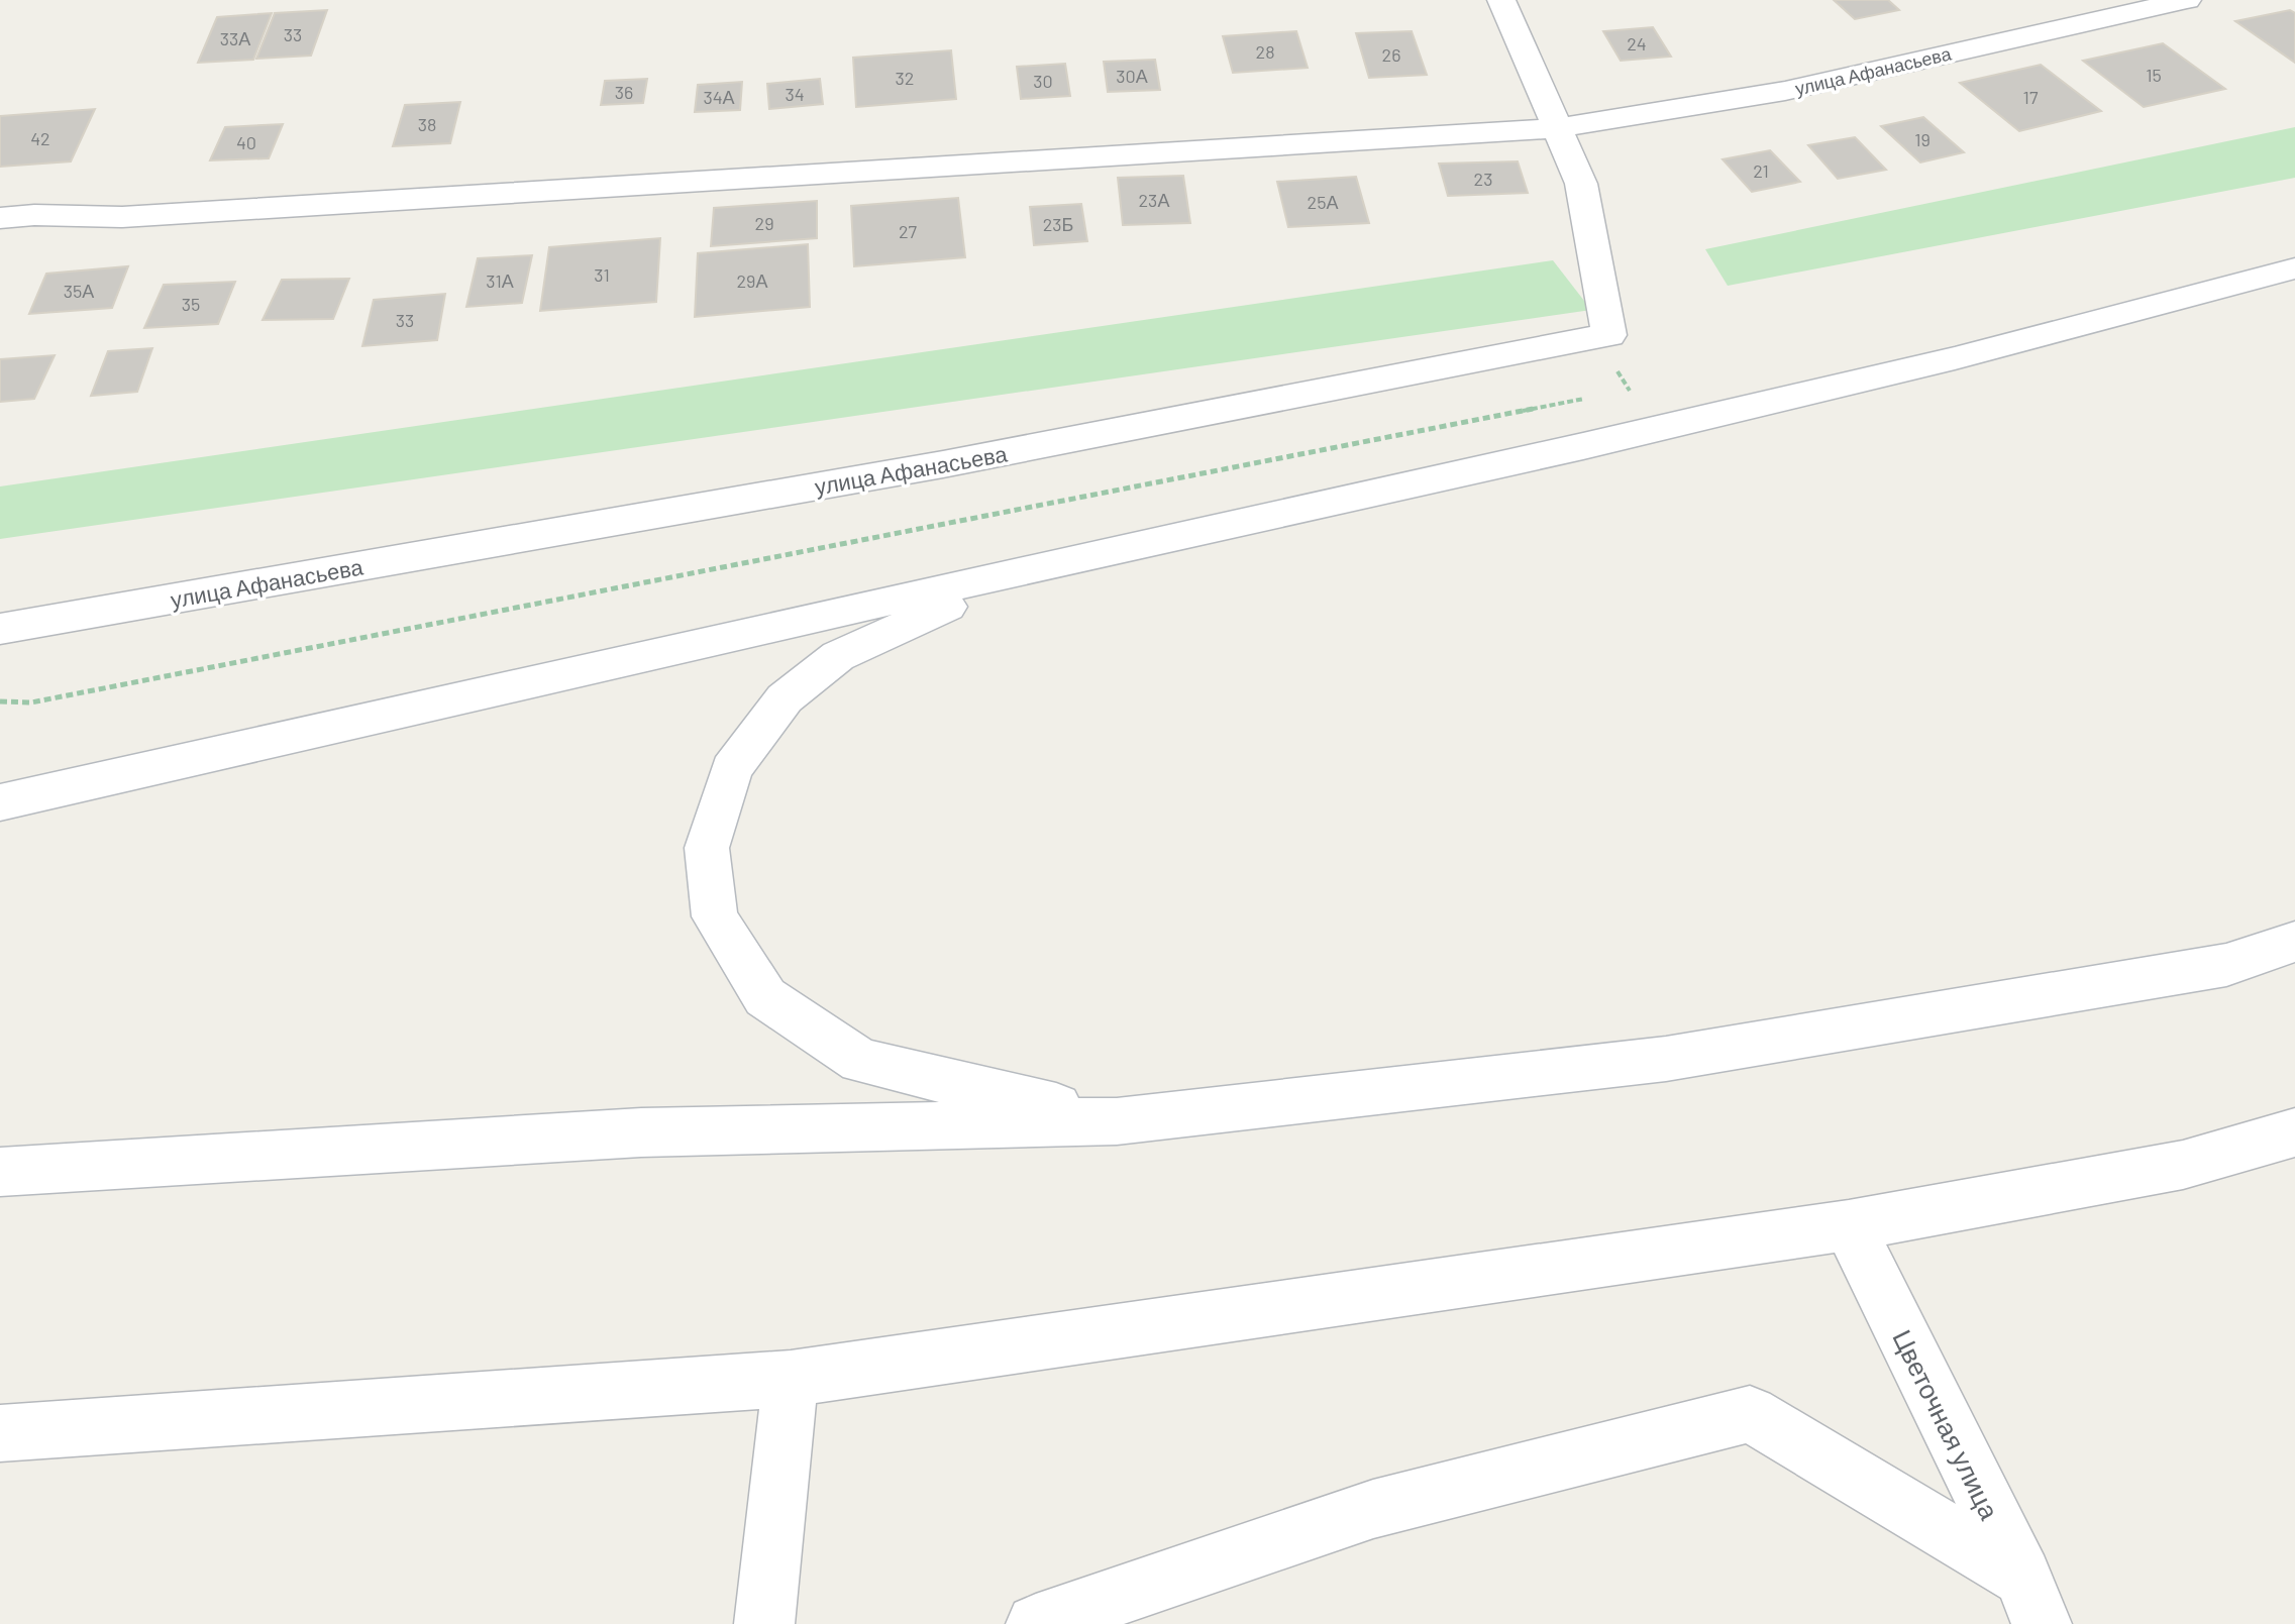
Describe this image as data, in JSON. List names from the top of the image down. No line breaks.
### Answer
{"streets":{"street":["улица Афанасьева","Цветочная улица"]},"house_numbers":["33","33А","24","28","26","15","30А","32","30","36","34","34А","17","38","42","19","40","21","23","23А","25А","29","23Б","27","31","31А","29А","35А","35","33"]}
